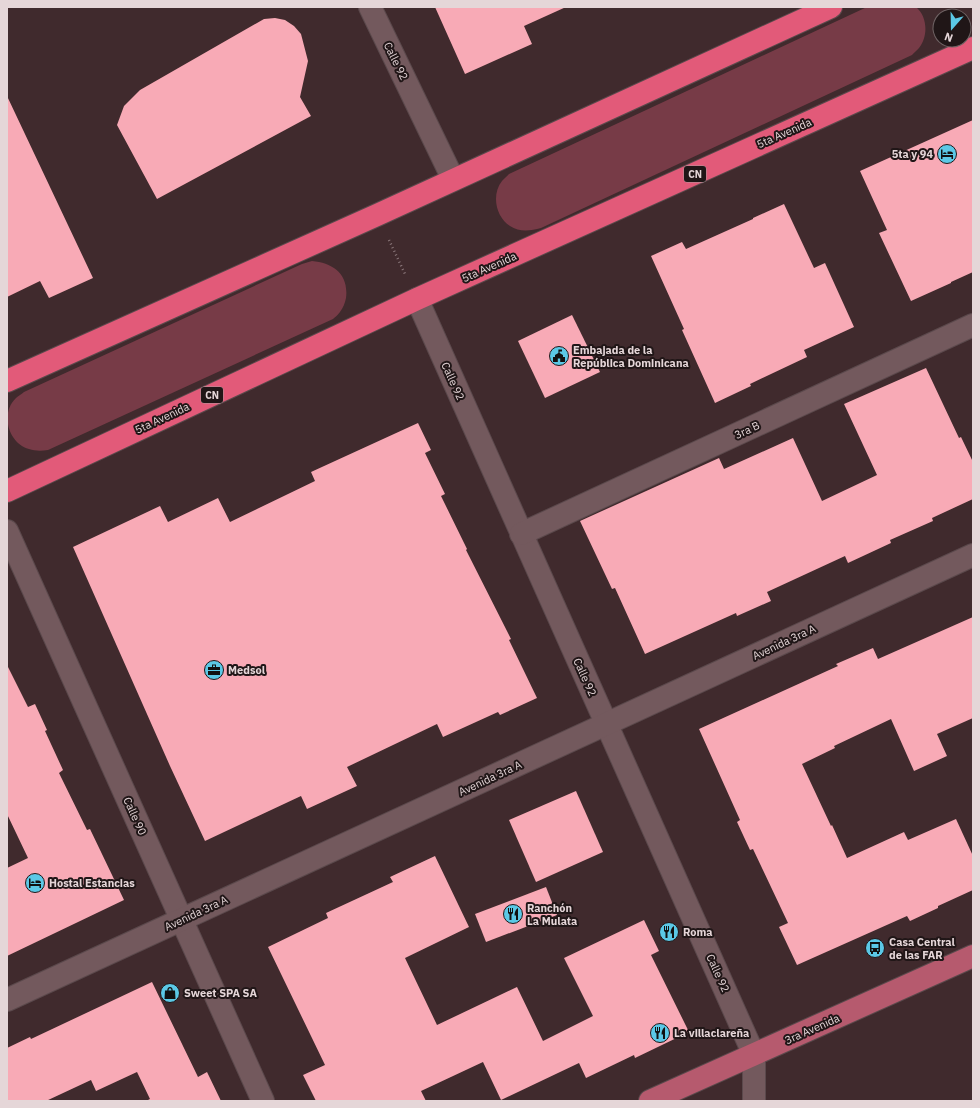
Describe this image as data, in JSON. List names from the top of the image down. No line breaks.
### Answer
{"streets":{"highway":["5ta Avenida","CN"],"main road":["3ra Avenida"],"street":["Calle 92","3ra B","Avenida 3ra A","Calle 90"]},"crossings":[["Calle 92","5ta Avenida"],["Calle 92","3ra B"],["Calle 92","Avenida 3ra A"],["Calle 92","3ra Avenida"],["Avenida 3ra A","Calle 90"]],"places":{"hotel":["5ta y 94","Hostal Estancias"],"public building":["Embajada de la República Dominicana"],"office":["Medsol"],"restaurant":["Ranchón La Mulata","Roma","La villaclareña"],"bus stop":["Casa Central de las FAR"],"shop":["Sweet SPA SA"]},"north":"bottom"}
